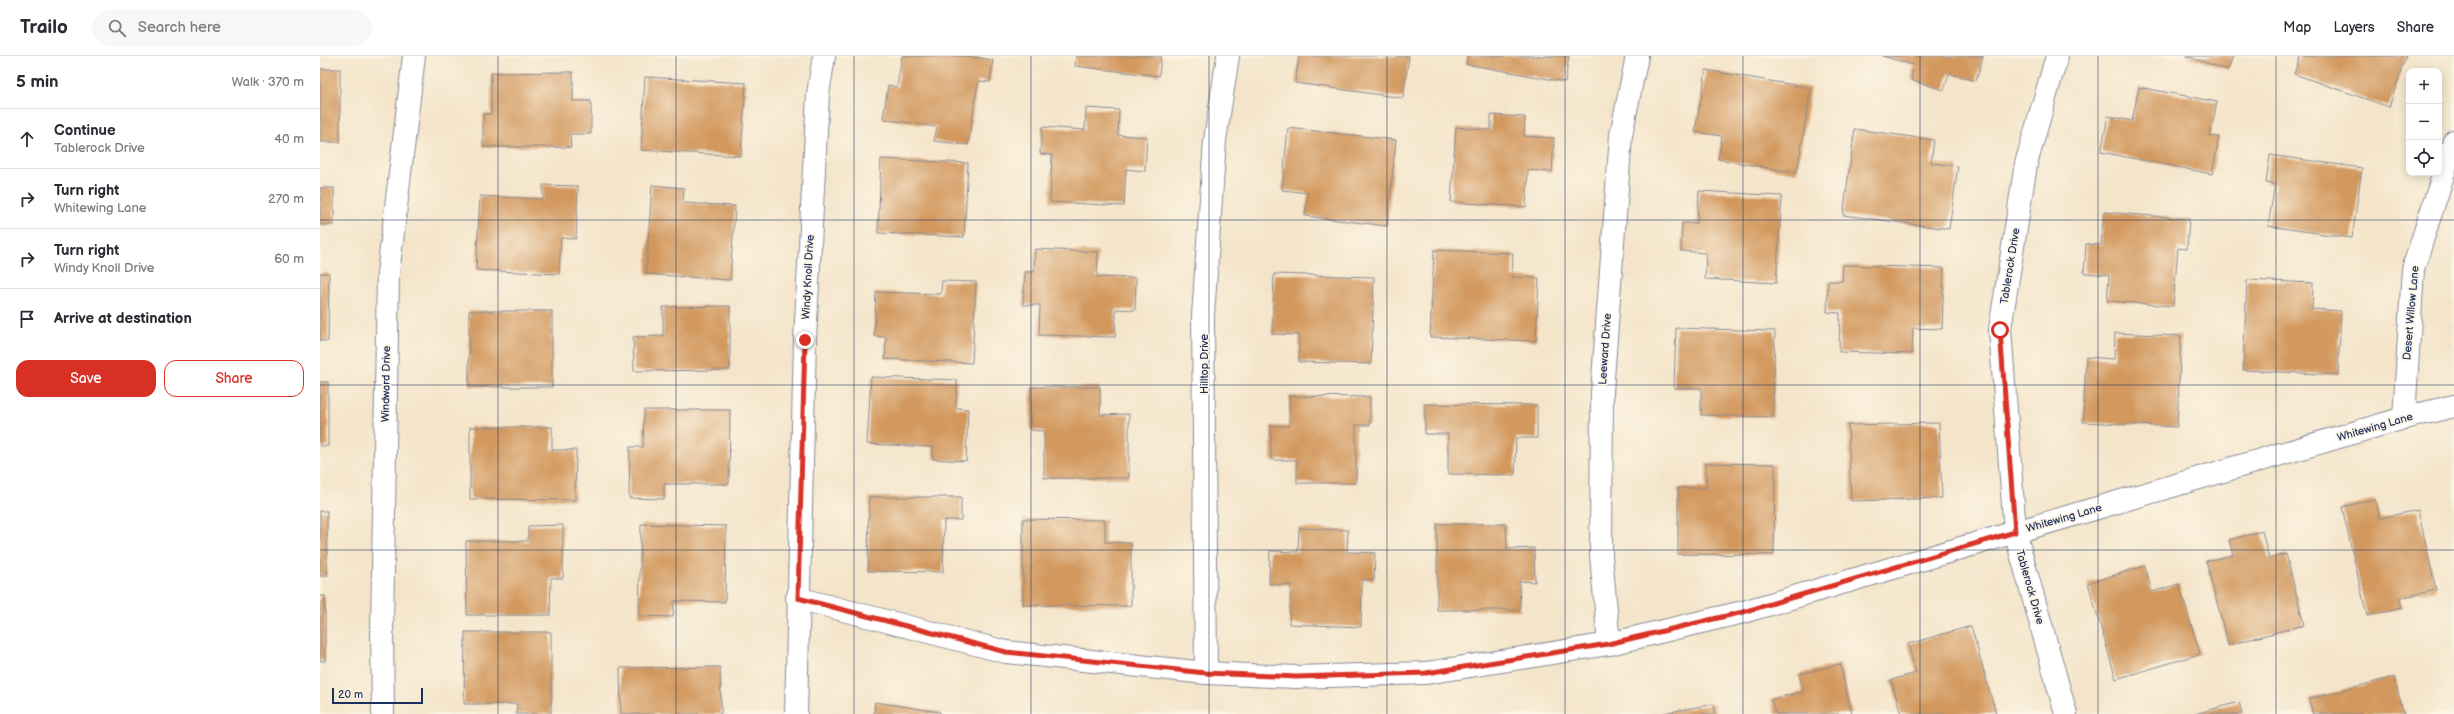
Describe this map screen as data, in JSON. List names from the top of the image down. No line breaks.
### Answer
{"streets":{"street":["Tablerock Drive","Windy Knoll Drive","Desert Willow Lane","Leeward Drive","Hilltop Drive","Windward Drive","Whitewing Lane"]},"crossings":[["Tablerock Drive","Whitewing Lane"],["Windy Knoll Drive","Whitewing Lane"],["Desert Willow Lane","Whitewing Lane"],["Leeward Drive","Whitewing Lane"],["Hilltop Drive","Whitewing Lane"]],"scale_bar":"20 m","page":{"header":"Trailo","search":"Search here","nav":["Map","Layers","Share"],"heading":["5 min","Walk · 370 m"],"map_buttons":["+","−"],"list":[["Continue","Tablerock Drive","40 m"],["Turn right","Whitewing Lane","270 m"],["Turn right","Windy Knoll Drive","60 m"],"Arrive at destination"],"buttons":["Save","Share"],"scale":"20 m"}}
